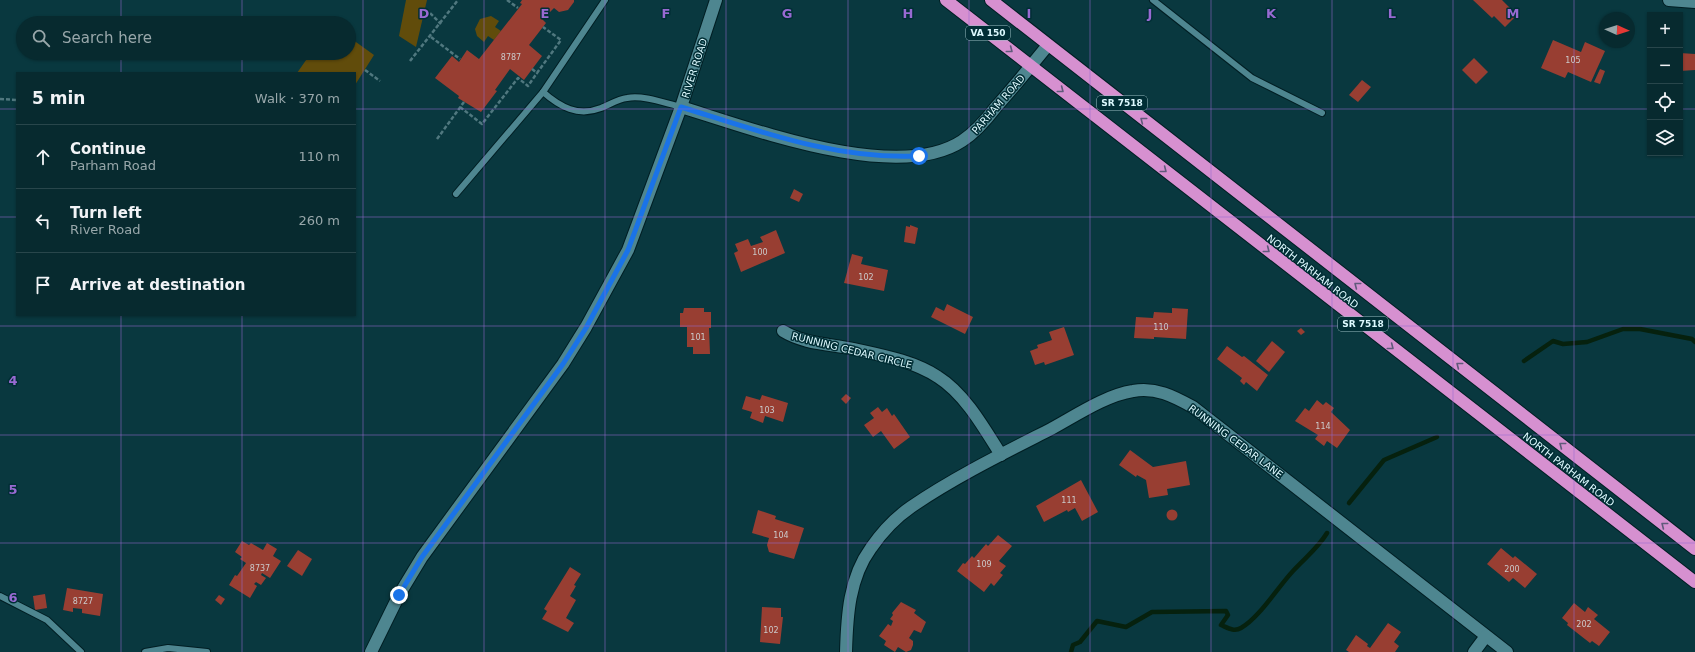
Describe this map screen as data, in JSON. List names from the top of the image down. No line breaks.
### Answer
{"streets":{"highway":["VA 150","SR 7518","NORTH PARHAM ROAD"],"street":["RIVER ROAD","PARHAM ROAD","RUNNING CEDAR CIRCLE","RUNNING CEDAR LANE"]},"crossings":[["VA 150","PARHAM ROAD"],["VA 150","NORTH PARHAM ROAD"],["RIVER ROAD","PARHAM ROAD"],["PARHAM ROAD","NORTH PARHAM ROAD"],["RUNNING CEDAR CIRCLE","RUNNING CEDAR LANE"]],"house_numbers":["8787","105","100","102","110","101","103","114","111","104","109","8737","200","8727","202","102"],"north":"right","page":{"map_buttons":["+","−"],"search":"Search here","heading":["5 min","Walk · 370 m"],"list":[["Continue","Parham Road","110 m"],["Turn left","River Road","260 m"],"Arrive at destination"]},"grid":{"columns":["D","E","F","G","H","I","J","K","L","M"],"rows":["4","5","6"]}}
